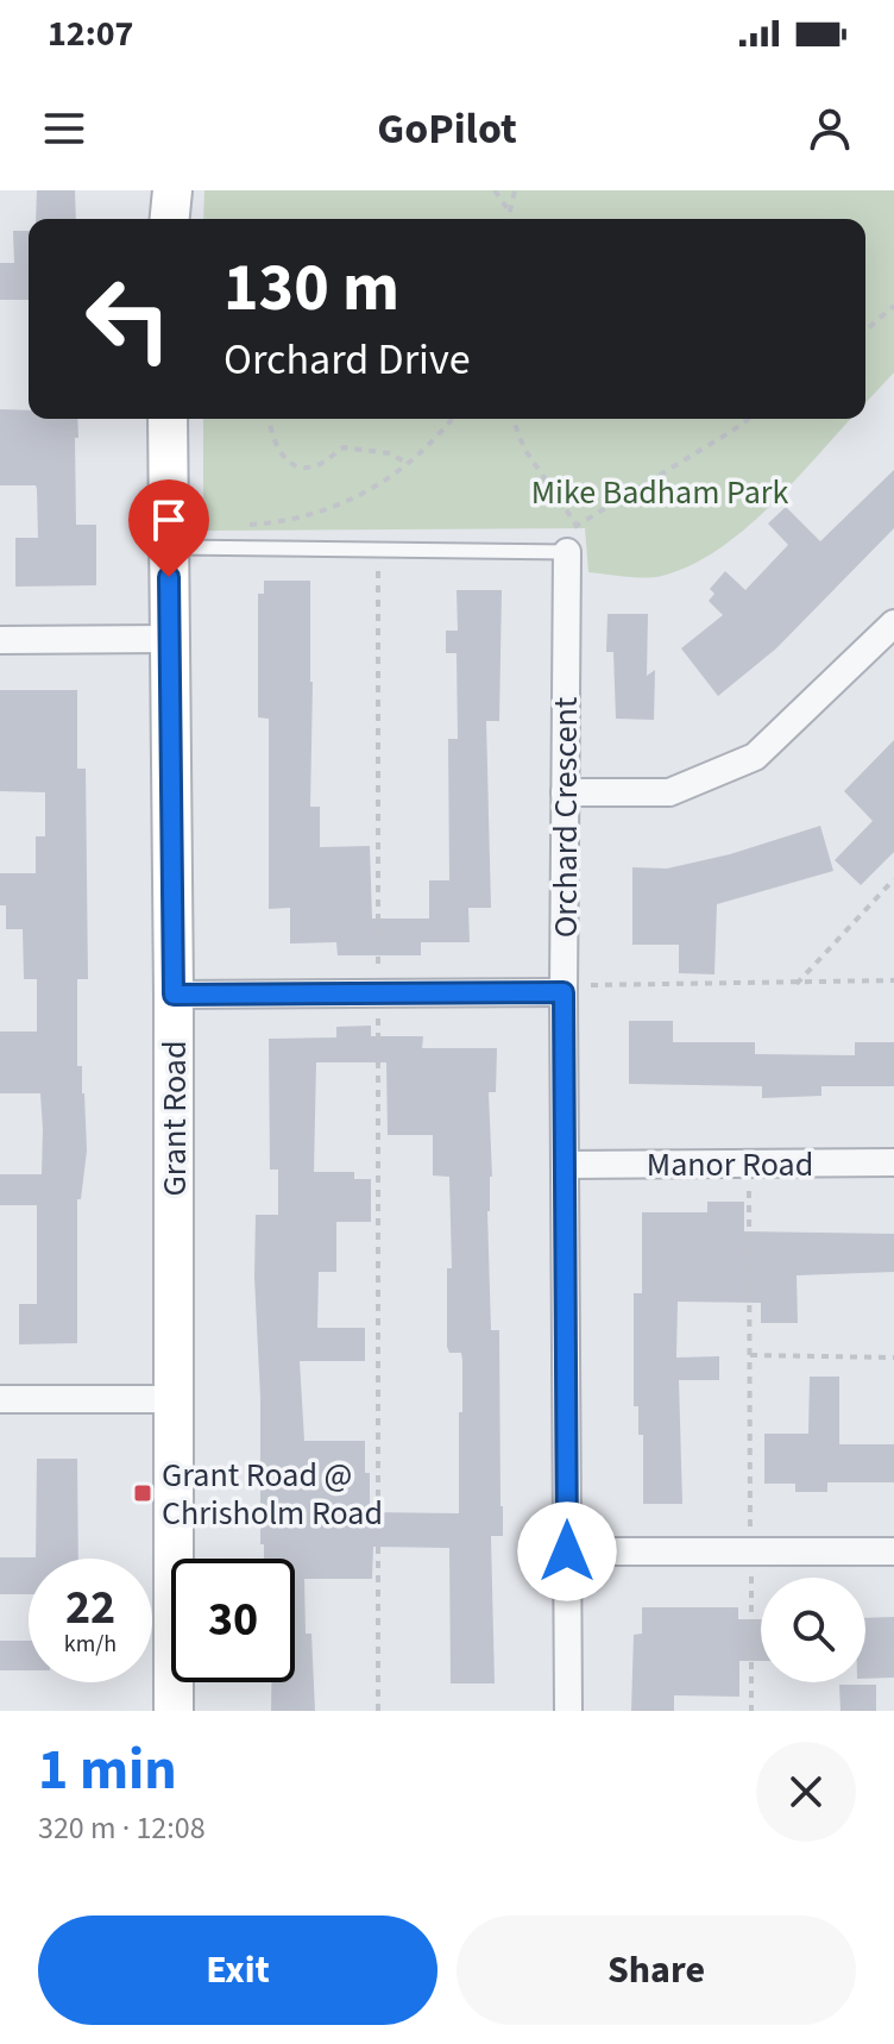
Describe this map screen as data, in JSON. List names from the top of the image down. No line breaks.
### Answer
{"streets":{"street":["Orchard Crescent","Grant Road","Manor Road"]},"crossings":[["Orchard Crescent","Manor Road"]],"parks":["Mike Badham Park"],"places":{"transit":["Grant Road @ Chrisholm Road"]},"page":{"status":"12:07","header":"GoPilot","turn":["130 m","Orchard Drive"],"speed":"22 km/h","limit":"30","heading":["1 min","320 m · 12:08"],"buttons":["Exit","Share"]}}
